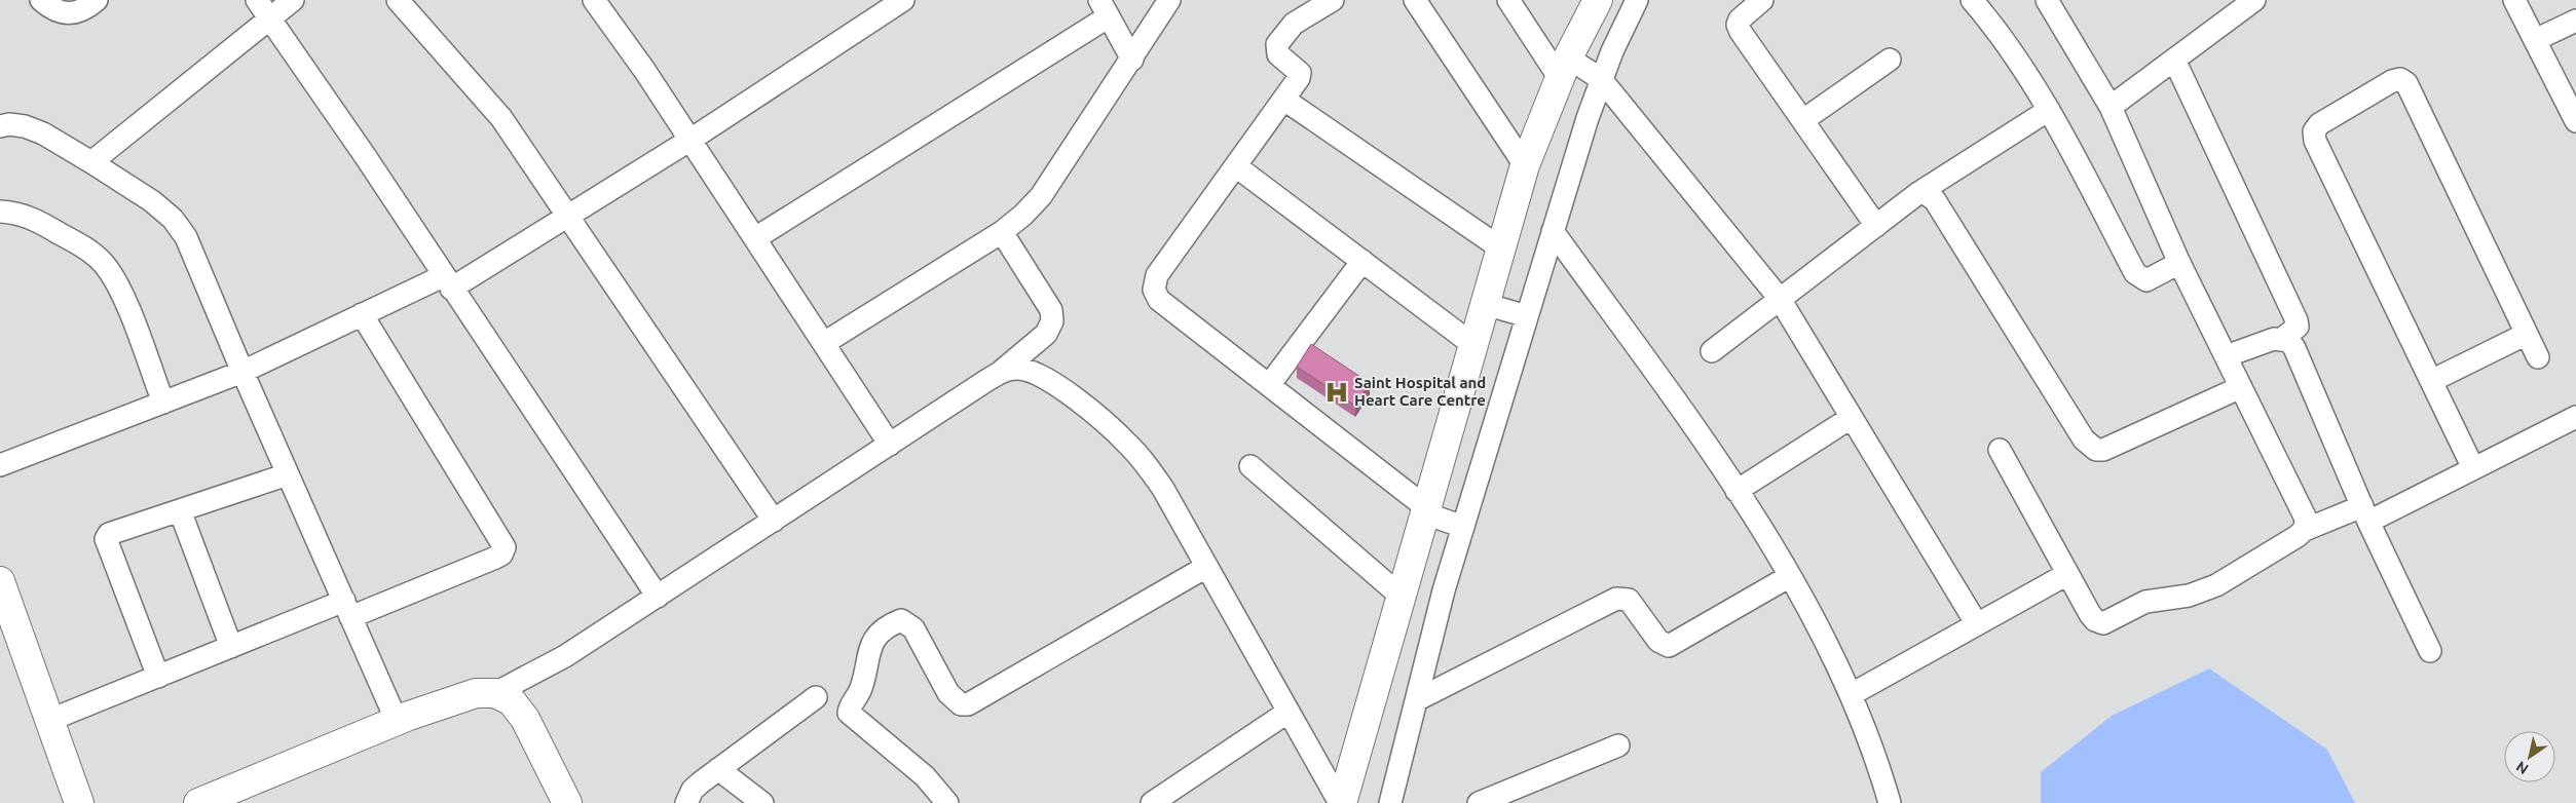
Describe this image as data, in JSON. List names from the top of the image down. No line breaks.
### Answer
{"places":{"hospital":["Saint Hospital and Heart Care Centre"]},"north":"bottom left"}
